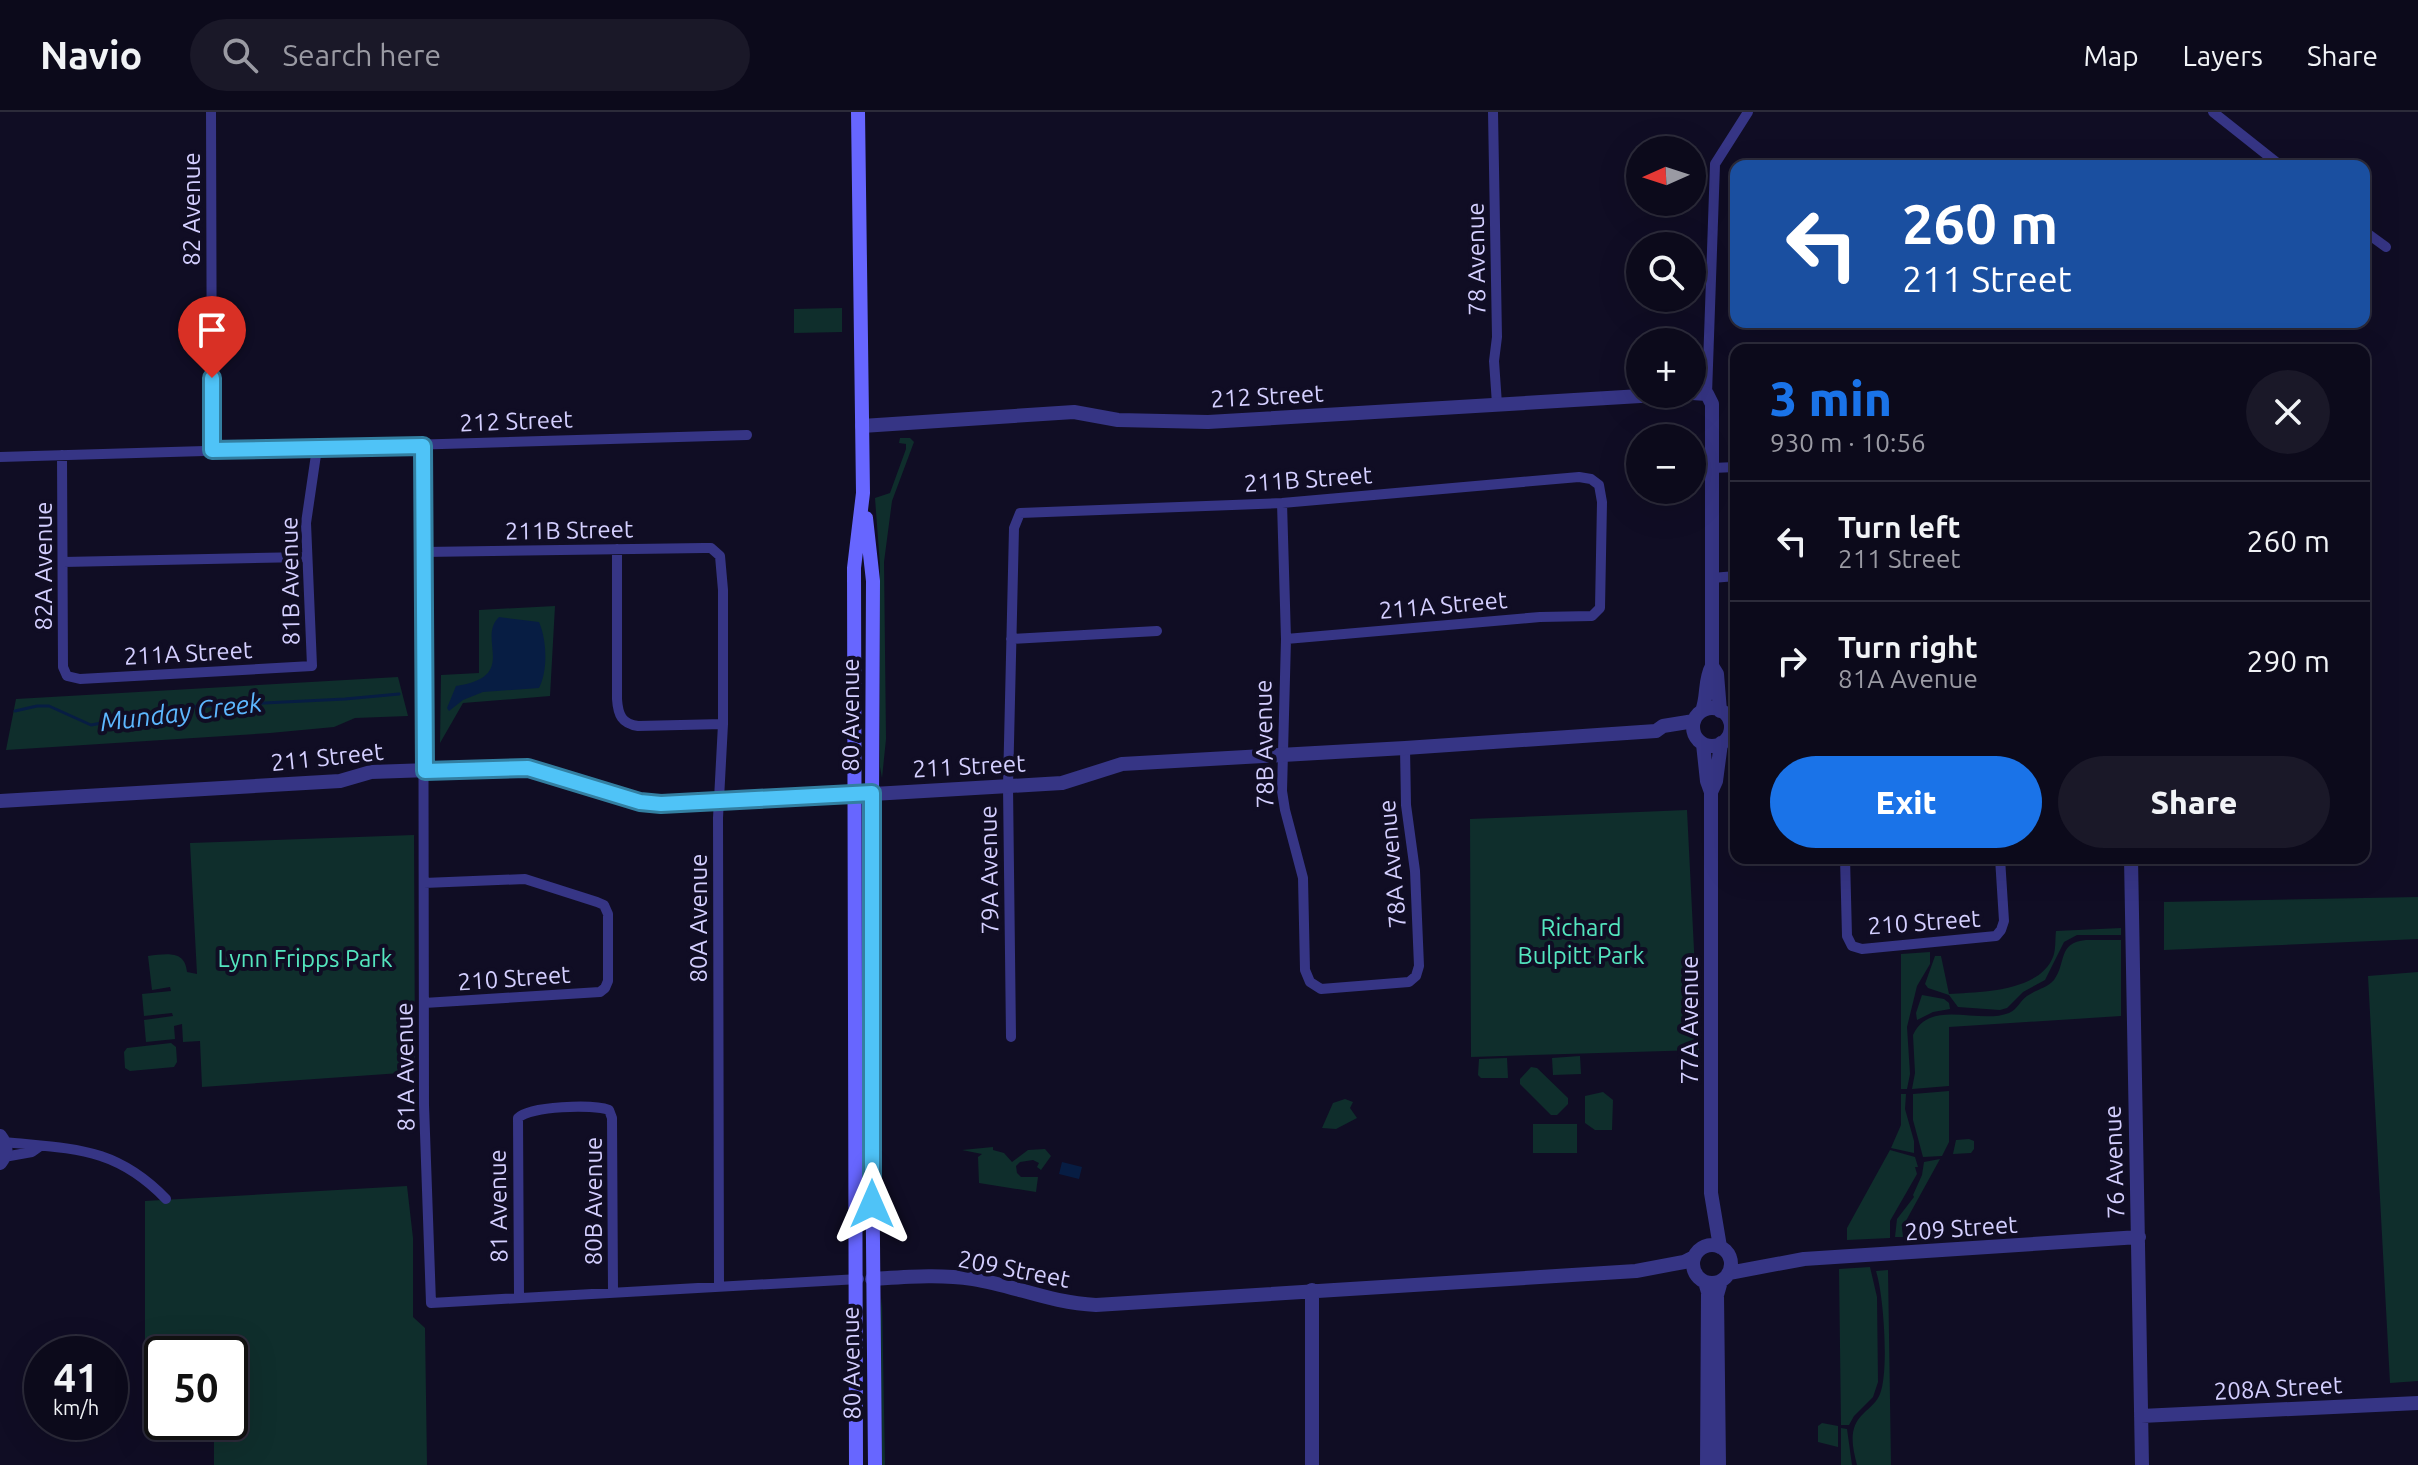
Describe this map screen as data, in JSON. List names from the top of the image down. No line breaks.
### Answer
{"streets":{"main road":["80 Avenue"],"street":["82 Avenue","78 Avenue","212 Street","211B Street","82A Avenue","81B Avenue","211A Street","78B Avenue","211 Street","78A Avenue","79A Avenue","80A Avenue","210 Street","77A Avenue","81A Avenue","76 Avenue","80B Avenue","81 Avenue","209 Street","208A Street"]},"crossings":[["82 Avenue","212 Street"],["78 Avenue","212 Street"],["212 Street","82A Avenue"],["212 Street","81B Avenue"],["212 Street","80 Avenue"],["212 Street","81A Avenue"],["211B Street","211A Street"],["211B Street","78B Avenue"],["211B Street","79A Avenue"],["211B Street","80A Avenue"],["211B Street","81A Avenue"],["82A Avenue","211A Street"],["81B Avenue","211A Street"],["211A Street","78B Avenue"],["80 Avenue","211 Street"],["80 Avenue","209 Street"],["78B Avenue","211 Street"],["78B Avenue","78A Avenue"],["211 Street","78A Avenue"],["211 Street","79A Avenue"],["211 Street","80A Avenue"],["211 Street","77A Avenue"],["211 Street","81A Avenue"],["80A Avenue","209 Street"],["210 Street","81A Avenue"],["77A Avenue","209 Street"],["81A Avenue","209 Street"],["76 Avenue","209 Street"],["76 Avenue","208A Street"],["80B Avenue","81 Avenue"],["80B Avenue","209 Street"],["81 Avenue","209 Street"]],"water":["Munday Creek"],"parks":["Richard Bulpitt Park","Lynn Fripps Park"],"north":"left","page":{"header":"Navio","search":"Search here","nav":["Map","Layers","Share"],"map_buttons":["+","−"],"turn":["260 m","211 Street"],"heading":["3 min","930 m · 10:56"],"list":[{"name":"Turn left","note":"211 Street","value":"260 m"},{"name":"Turn right","note":"81A Avenue","value":"290 m"}],"buttons":["Exit","Share"],"speed":"41 km/h","limit":"50"}}
